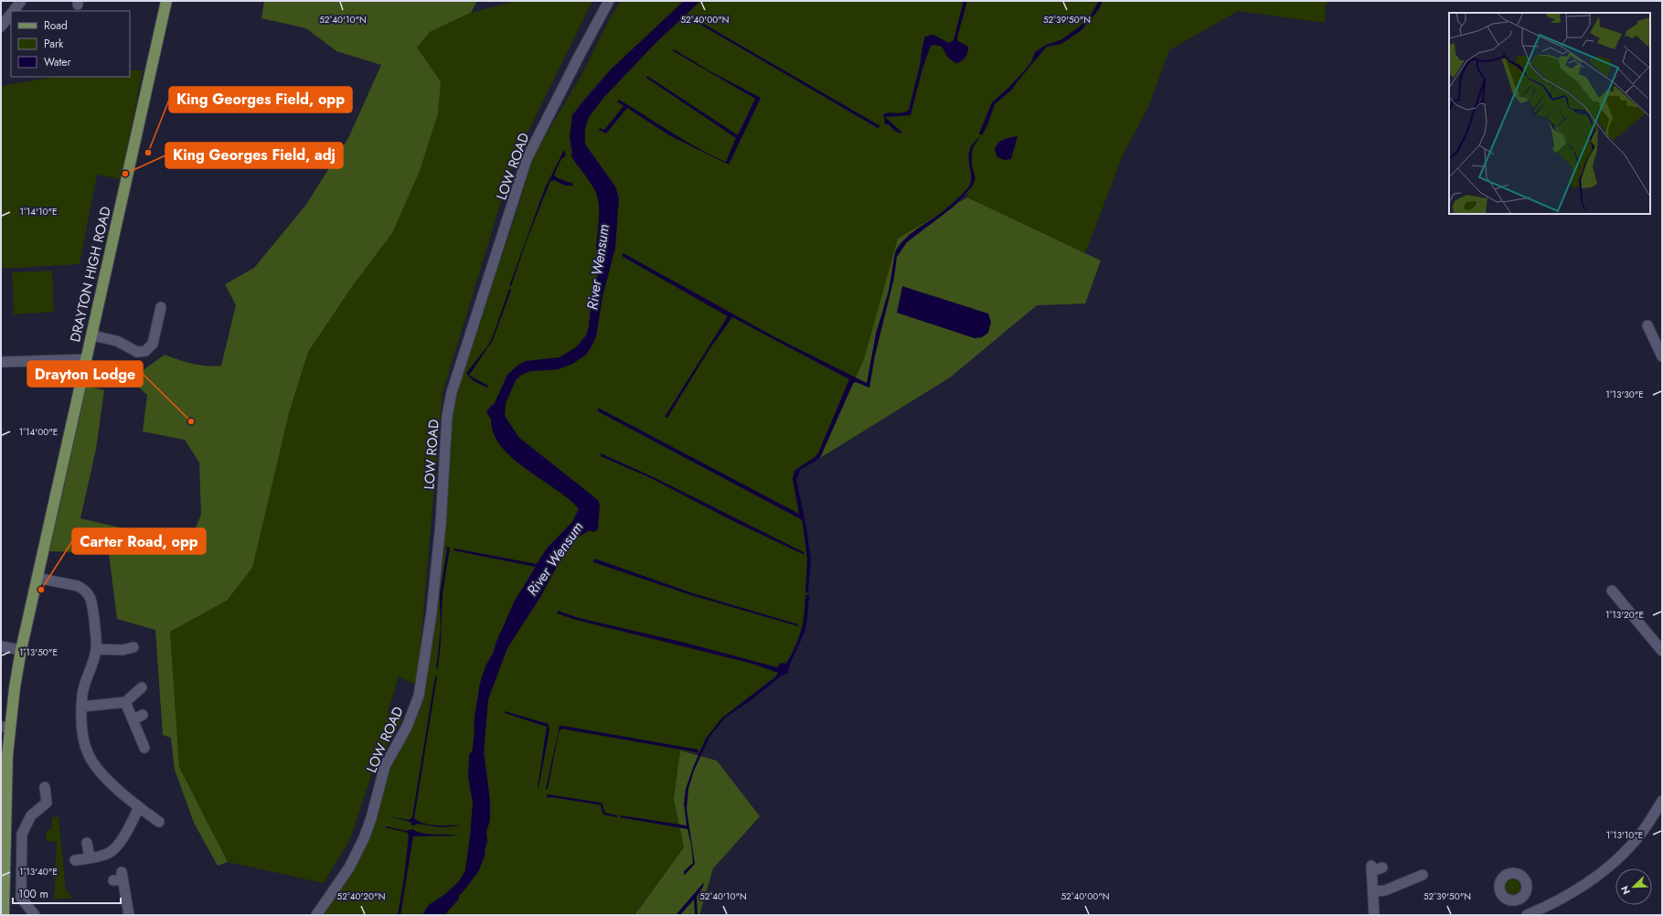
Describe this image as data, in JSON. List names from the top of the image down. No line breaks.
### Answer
{"streets":{"main road":["DRAYTON HIGH ROAD"],"street":["LOW ROAD"]},"water":["River Wensum"],"places":["King Georges Field, opp","King Georges Field, adj","Drayton Lodge","Carter Road, opp"],"legend":["Road","Park","Water"],"scale_bar":"100 m","north":"bottom left","coordinates":["52°40'10\"N","52°40'00\"N","52°39'50\"N","1°14'10\"E","1°13'30\"E","1°14'00\"E","1°13'20\"E","1°13'50\"E","1°13'10\"E","1°13'40\"E","52°40'20\"N"]}
